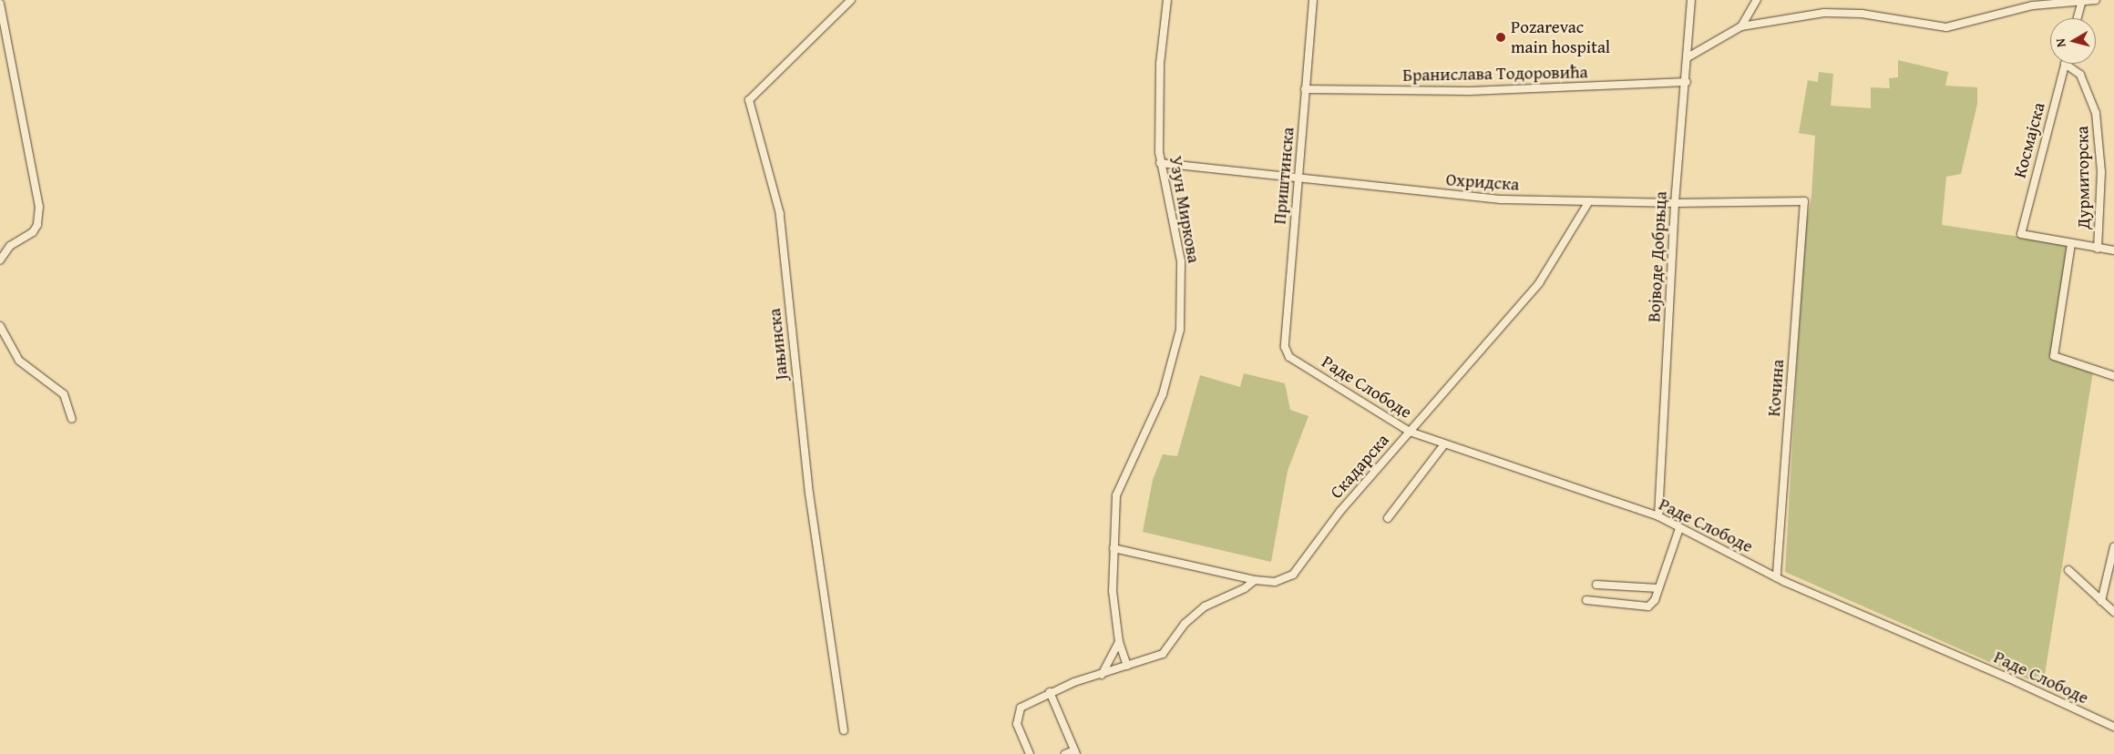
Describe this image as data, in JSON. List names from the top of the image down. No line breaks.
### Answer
{"streets":{"street":["Бранислава Тодоровића","Космајска","Приштинска","Дурмиторска","Охридска","Узун Миркова","Војводе Добрњца","Јањинска","Раде Слободе","Кочина","Скадарска"]},"crossings":[["Бранислава Тодоровића","Приштинска"],["Бранислава Тодоровића","Војводе Добрњца"],["Космајска","Дурмиторска"],["Приштинска","Охридска"],["Приштинска","Раде Слободе"],["Охридска","Узун Миркова"],["Охридска","Војводе Добрњца"],["Охридска","Кочина"],["Охридска","Скадарска"],["Узун Миркова","Скадарска"],["Војводе Добрњца","Раде Слободе"],["Раде Слободе","Кочина"],["Раде Слободе","Скадарска"]],"places":["Pozarevac main hospital"],"north":"left"}
